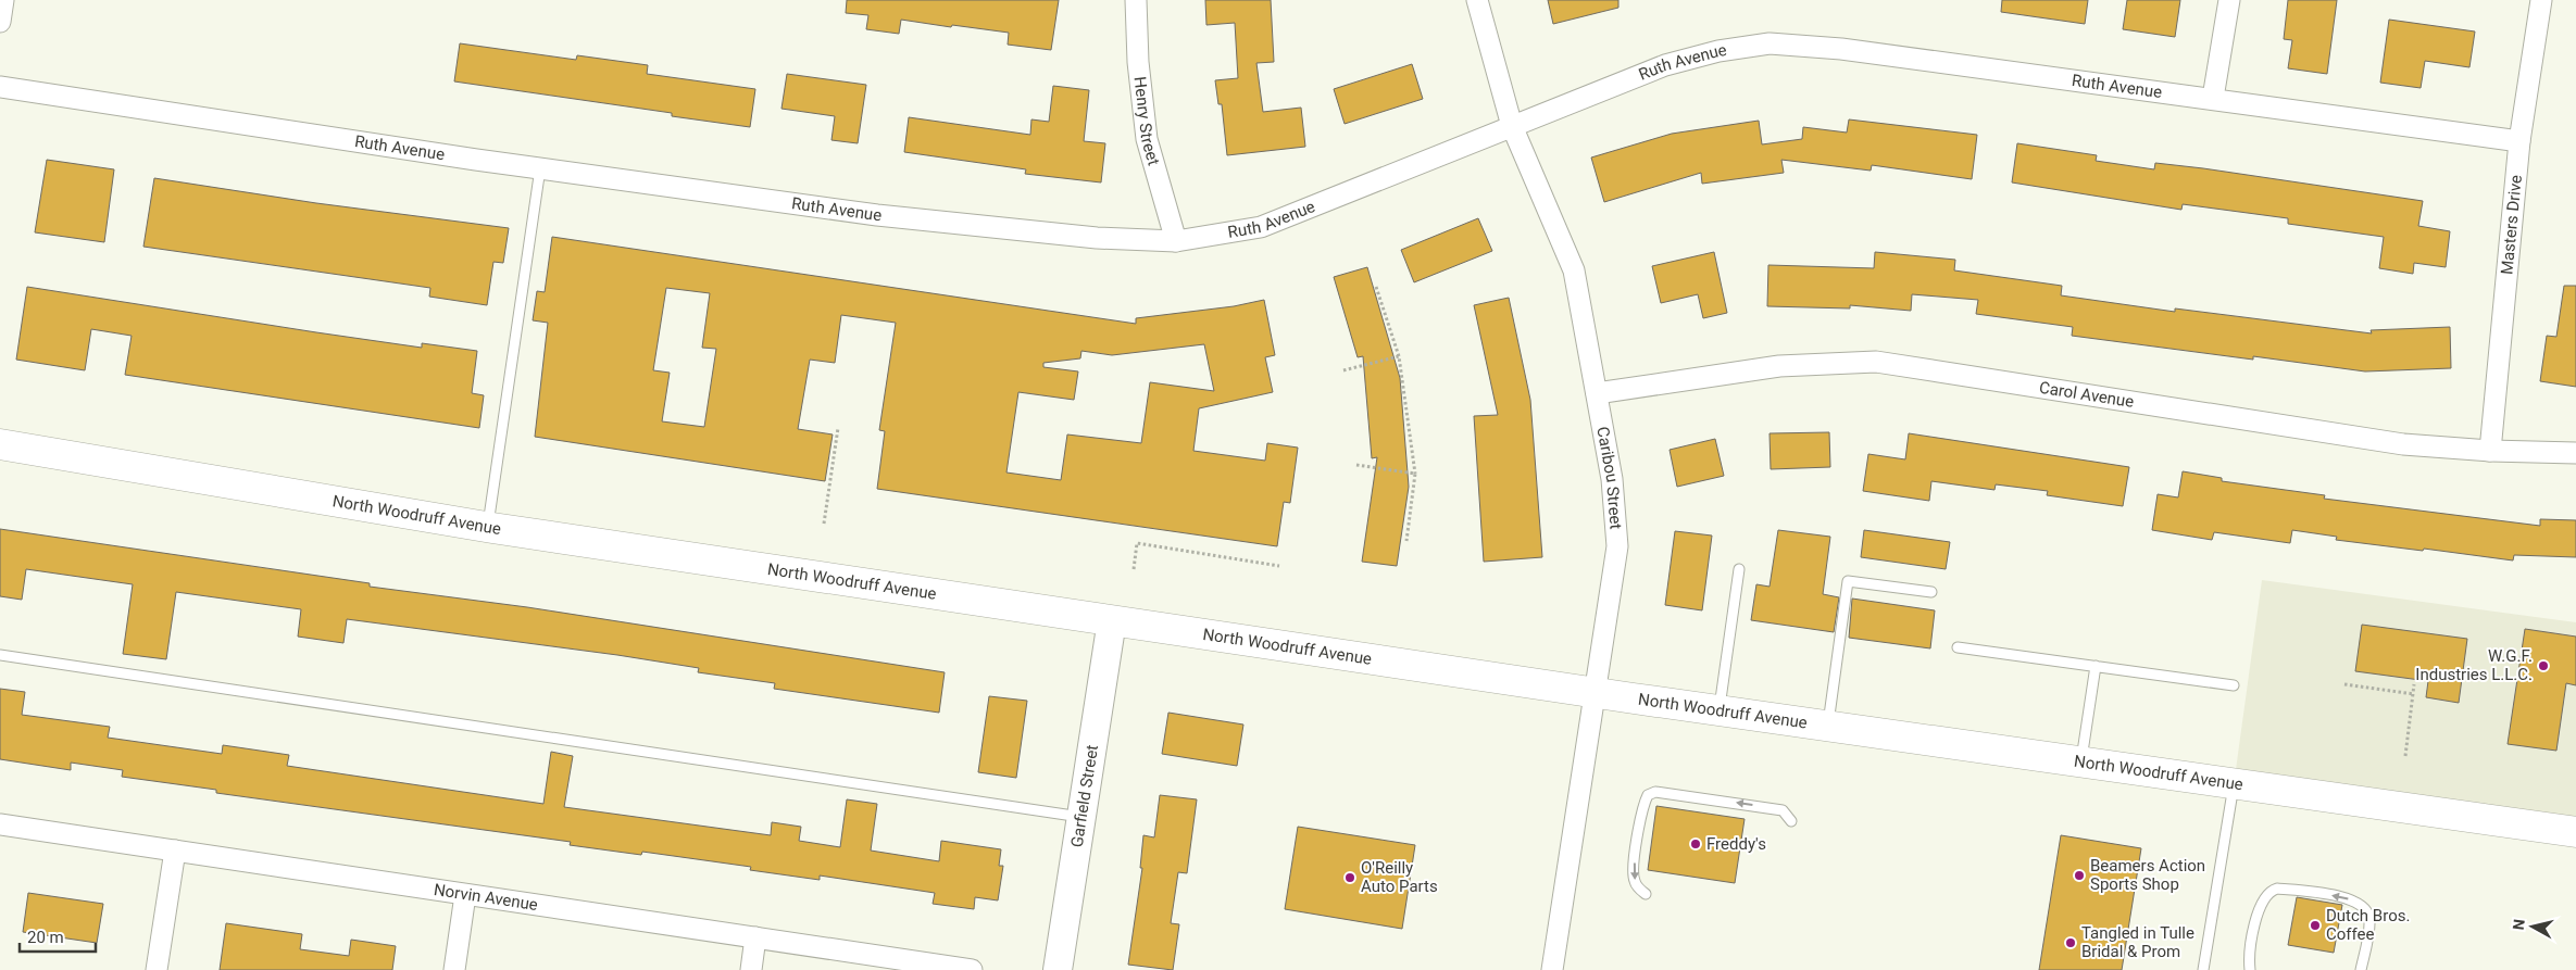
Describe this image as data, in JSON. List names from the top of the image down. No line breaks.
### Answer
{"streets":{"main road":["North Woodruff Avenue"],"street":["Ruth Avenue","Henry Street","Masters Drive","Carol Avenue","Caribou Street","Garfield Street","Norvin Avenue"]},"crossings":[["Ruth Avenue","Henry Street"],["Ruth Avenue","Masters Drive"],["Ruth Avenue","Caribou Street"],["Masters Drive","Carol Avenue"],["Carol Avenue","Caribou Street"],["Caribou Street","North Woodruff Avenue"],["North Woodruff Avenue","Garfield Street"]],"places":["W.G.F. Industries L.L.C.","Freddy's","Beamers Action Sports Shop","O'Reilly Auto Parts","Dutch Bros. Coffee","Tangled in Tulle Bridal & Prom"],"scale_bar":"20 m","north":"left"}
